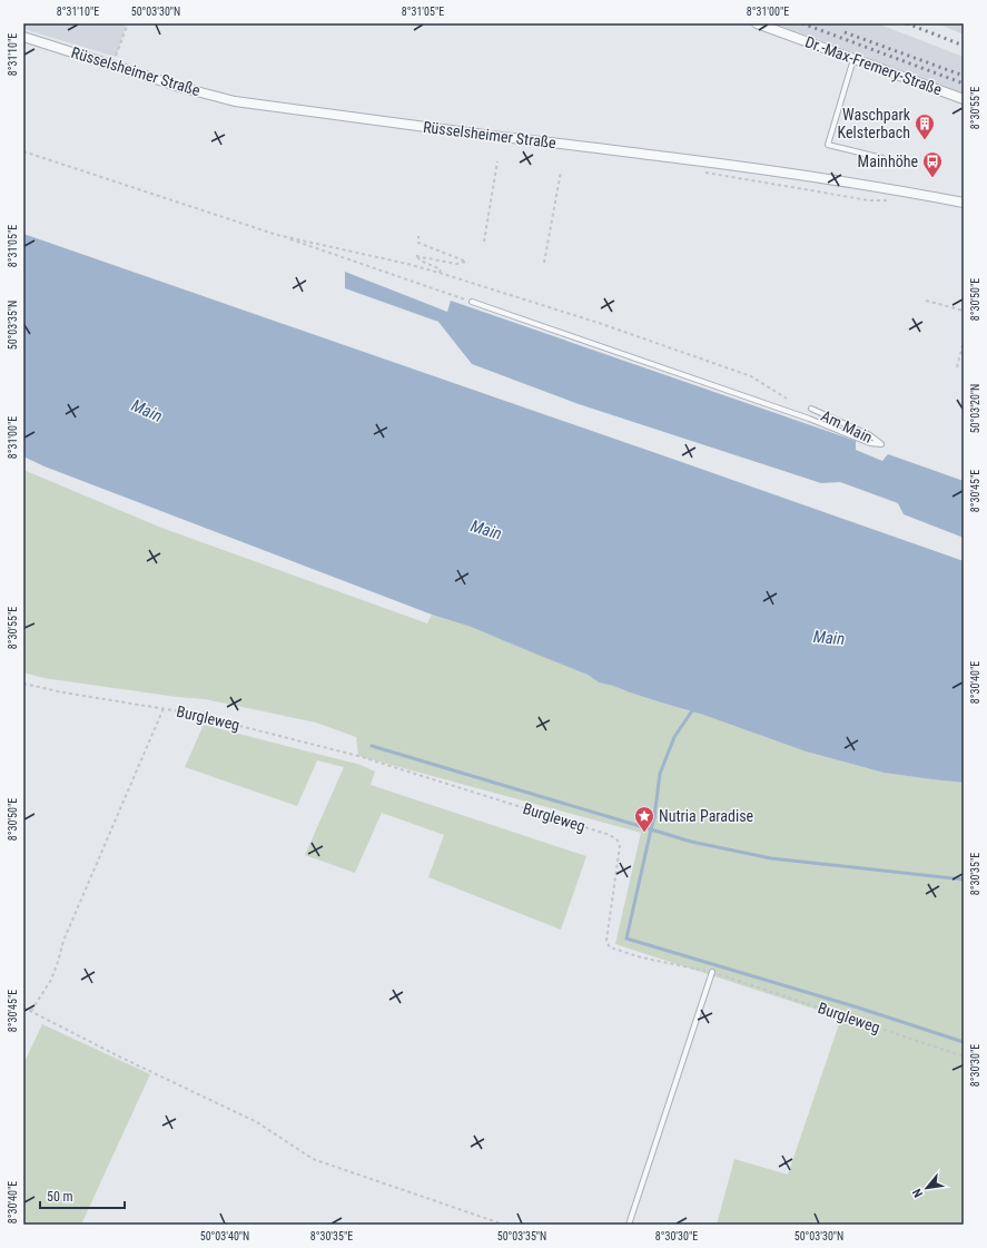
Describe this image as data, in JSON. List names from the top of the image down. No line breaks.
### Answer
{"streets":{"street":["Dr.-Max-Fremery-Straße","Rüsselsheimer Straße"],"lane":["Am Main"],"path":["Burgleweg"]},"water":["Main"],"places":{"building":["Waschpark Kelsterbach"],"bus stop":["Mainhöhe"],"place":["Nutria Paradise"]},"scale_bar":"50 m","north":"bottom left","coordinates":["8°31'10\"E","50°03'30\"N","8°31'05\"E","8°31'00\"E","8°30'55\"E","8°30'50\"E","50°03'35\"N","50°03'20\"N","8°30'45\"E","8°30'40\"E","8°30'35\"E","8°30'30\"E","50°03'40\"N"]}
